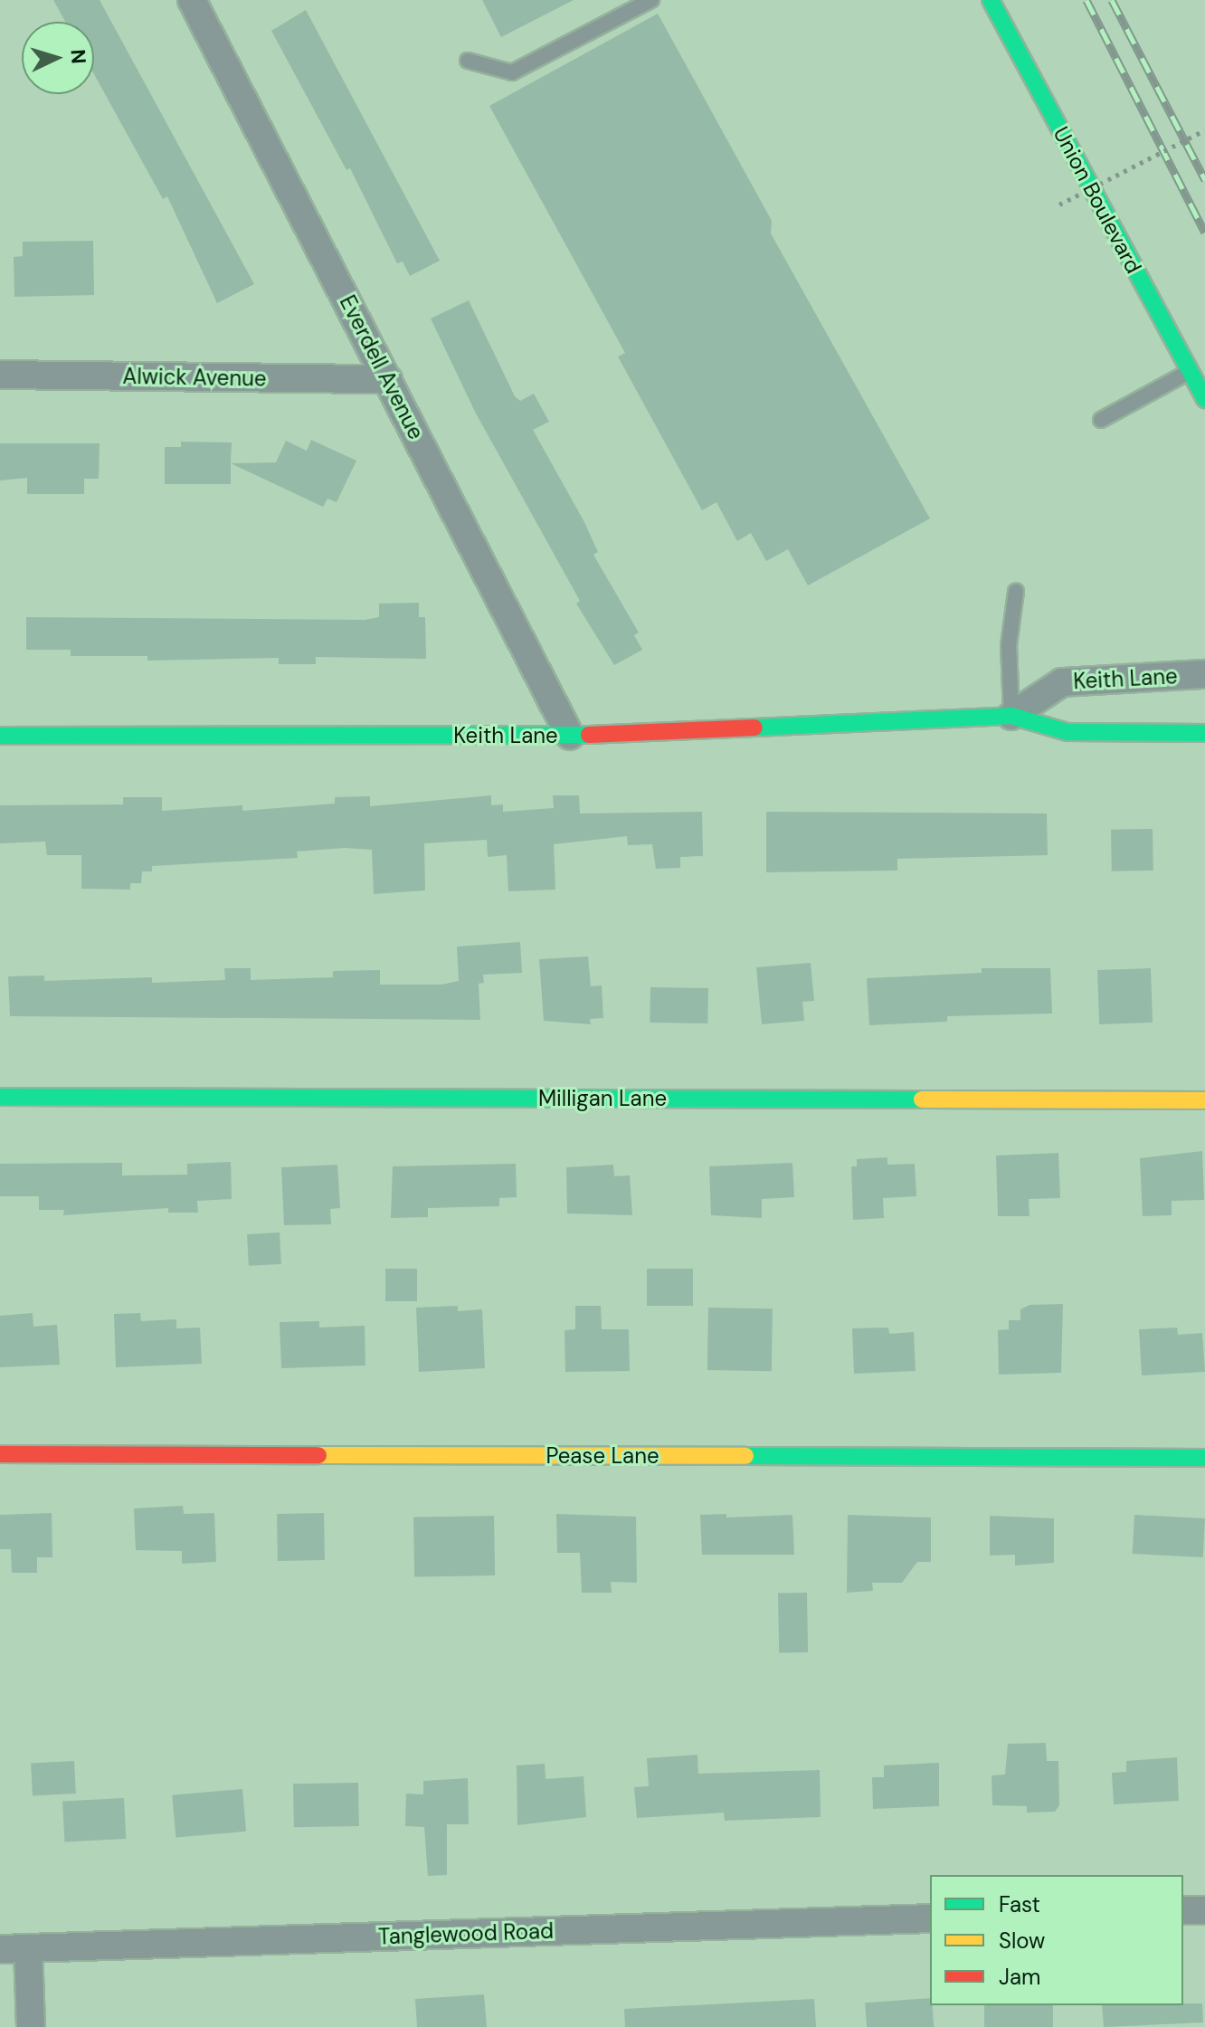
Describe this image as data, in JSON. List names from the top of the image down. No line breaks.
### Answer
{"streets":{"street":["Union Boulevard","Everdell Avenue","Alwick Avenue","Keith Lane","Milligan Lane","Pease Lane","Tanglewood Road"]},"crossings":[["Everdell Avenue","Alwick Avenue"],["Everdell Avenue","Keith Lane"]],"legend":["Fast","Slow","Jam"],"north":"right"}
